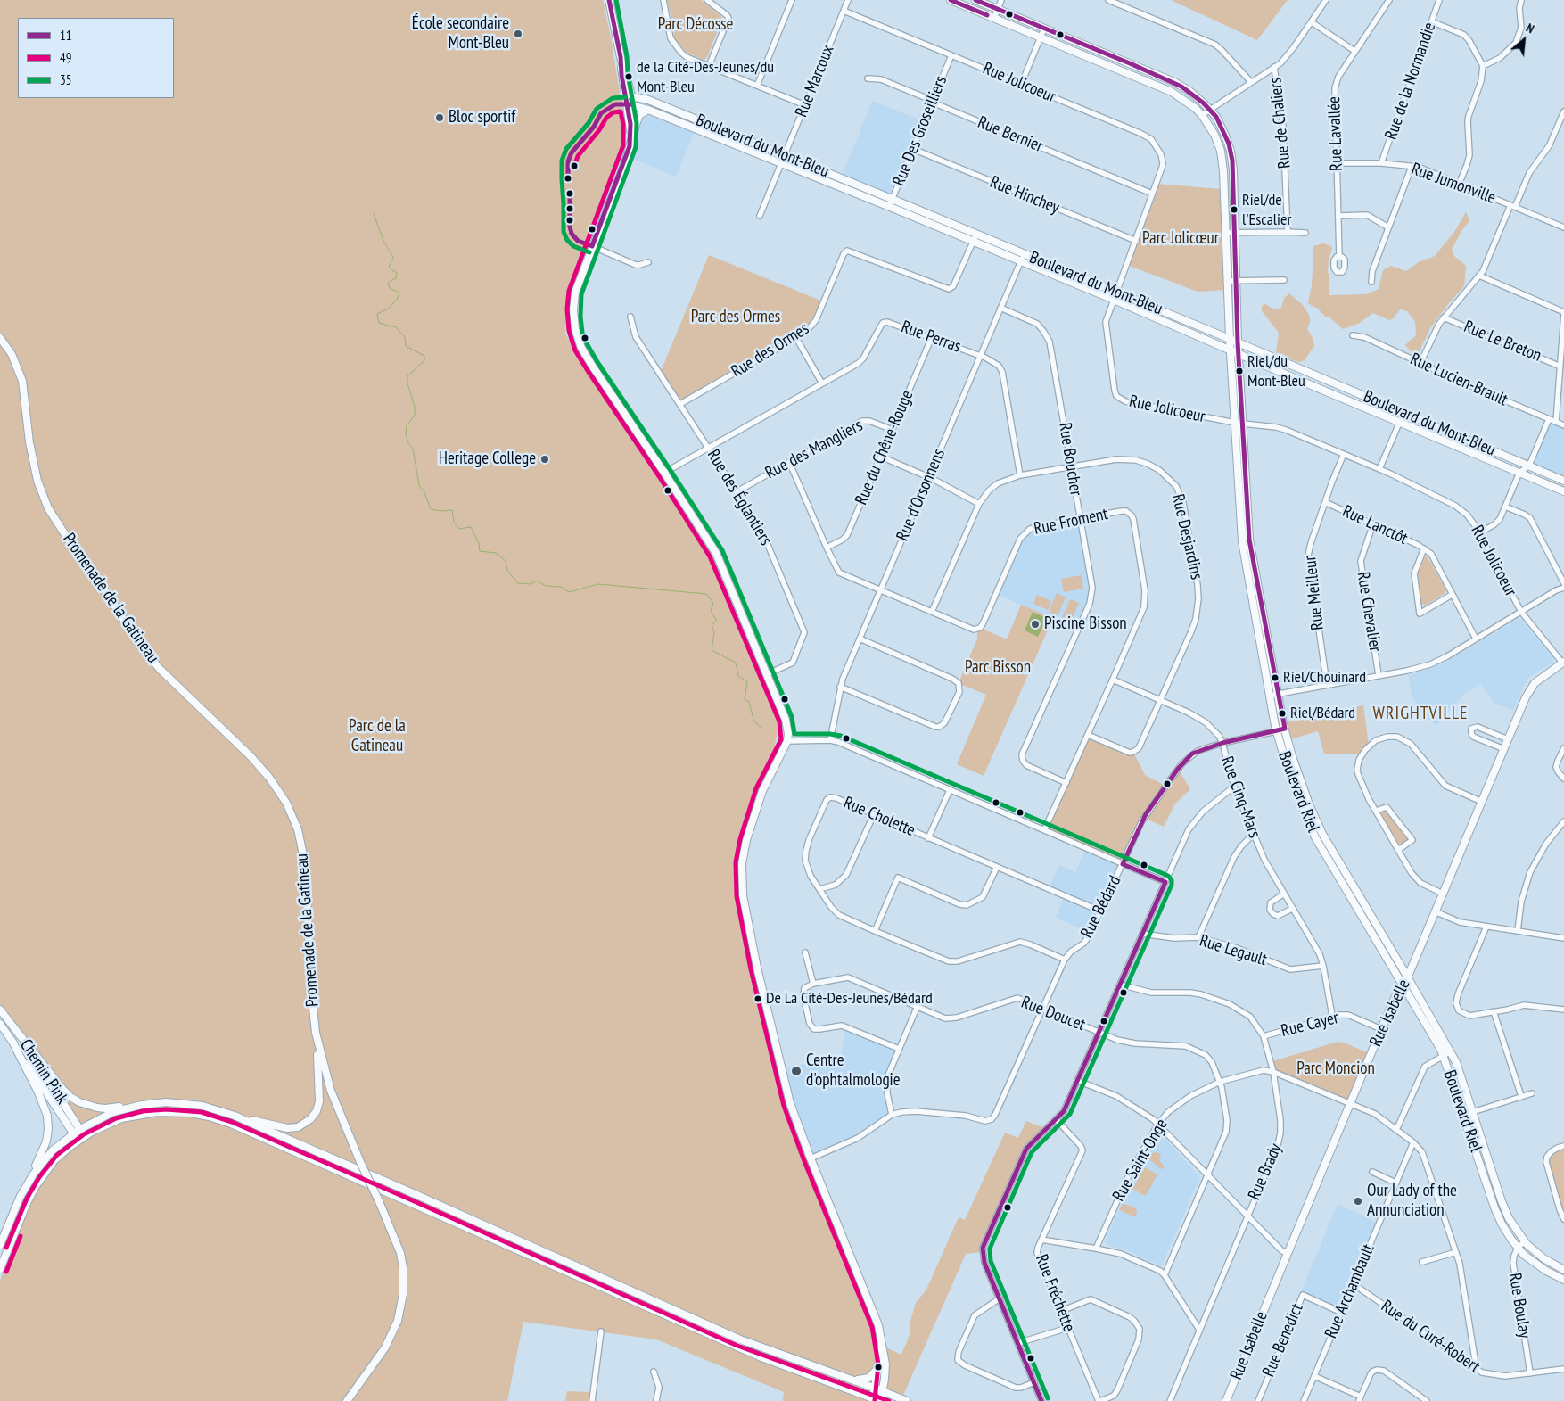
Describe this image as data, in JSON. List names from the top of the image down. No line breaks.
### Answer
{"streets":{"street":["Rue Marcoux","Rue de la Normandie","Rue Jolicoeur","Rue de Chaliers","Rue Des Groseilliers","Rue Lavallée","Rue Bernier","Boulevard du Mont-Bleu","Rue Jumonville","Rue Hinchey","Rue Perras","Rue Le Breton","Rue des Ormes","Rue Lucien-Brault","Rue du Chêne-Rouge","Rue des Mangliers","Rue Boucher","Rue d'Orsonnens","Rue des Églantiers","Rue Froment","Rue Lanctôt","Rue Desjardins","Rue Meilleur","Promenade de la Gatineau","Rue Chevalier","Boulevard Riel","Rue Cinq-Mars","Rue Cholette","Rue Bédard","Rue Legault","Rue Isabelle","Rue Doucet","Rue Cayer","Chemin Pink","Rue Saint-Onge","Rue Brady","Rue Archambault","Rue Fréchette","Rue Boulay","Rue du Curé-Robert","Rue Benedict"]},"crossings":[["Rue Marcoux","Rue Jolicoeur"],["Rue Marcoux","Boulevard du Mont-Bleu"],["Rue de la Normandie","Rue Jumonville"],["Rue Jolicoeur","Rue Des Groseilliers"],["Rue Jolicoeur","Rue Bernier"],["Rue Jolicoeur","Boulevard du Mont-Bleu"],["Rue Jolicoeur","Rue Hinchey"],["Rue Jolicoeur","Rue Meilleur"],["Rue Jolicoeur","Boulevard Riel"],["Rue Jolicoeur","Rue Isabelle"],["Rue Des Groseilliers","Rue Bernier"],["Rue Des Groseilliers","Boulevard du Mont-Bleu"],["Rue Des Groseilliers","Rue Hinchey"],["Rue Lavallée","Rue Jumonville"],["Boulevard du Mont-Bleu","Rue des Ormes"],["Boulevard du Mont-Bleu","Rue d'Orsonnens"],["Boulevard du Mont-Bleu","Boulevard Riel"],["Rue Perras","Rue du Chêne-Rouge"],["Rue Perras","Rue d'Orsonnens"],["Rue Perras","Rue des Églantiers"],["Rue Perras","Rue Desjardins"],["Rue des Ormes","Rue des Églantiers"],["Rue du Chêne-Rouge","Rue des Mangliers"],["Rue du Chêne-Rouge","Rue Froment"],["Rue des Mangliers","Rue des Églantiers"],["Rue des Mangliers","Rue Froment"],["Rue Boucher","Rue d'Orsonnens"],["Rue Boucher","Rue Froment"],["Rue Boucher","Rue Desjardins"],["Rue d'Orsonnens","Rue Froment"],["Rue Froment","Rue Desjardins"],["Rue Froment","Rue Cinq-Mars"],["Rue Lanctôt","Rue Meilleur"],["Rue Lanctôt","Rue Chevalier"],["Rue Desjardins","Rue Cinq-Mars"],["Boulevard Riel","Rue Bédard"],["Boulevard Riel","Rue Isabelle"],["Boulevard Riel","Rue Boulay"],["Rue Cinq-Mars","Rue Bédard"],["Rue Cinq-Mars","Rue Legault"],["Rue Cinq-Mars","Rue Cayer"],["Rue Cholette","Rue Bédard"],["Rue Bédard","Rue Doucet"],["Rue Isabelle","Rue Cayer"],["Rue Isabelle","Rue Saint-Onge"],["Rue Doucet","Rue Saint-Onge"],["Rue Cayer","Rue Brady"],["Rue Saint-Onge","Rue Brady"],["Rue Saint-Onge","Rue Archambault"],["Rue Saint-Onge","Rue du Curé-Robert"],["Rue Archambault","Rue du Curé-Robert"],["Rue Archambault","Rue Benedict"],["Rue Boulay","Rue du Curé-Robert"]],"districts":["WRIGHTVILLE"],"parks":["Parc Décosse","Parc Jolicœur","Parc des Ormes","Parc Bisson","Parc de la Gatineau","Parc Moncion"],"places":["École secondaire Mont-Bleu","de la Cité-Des-Jeunes/du Mont-Bleu","Bloc sportif","Riel/de l'Escalier","Riel/du Mont-Bleu","Heritage College","Piscine Bisson","Riel/Chouinard","Riel/Bédard","De La Cité-Des-Jeunes/Bédard","Centre d'ophtalmologie","Our Lady of the Annunciation"],"lines":["transit line 11","transit line 35","transit line 49"],"legend":["11","49","35"],"north":"top right"}
